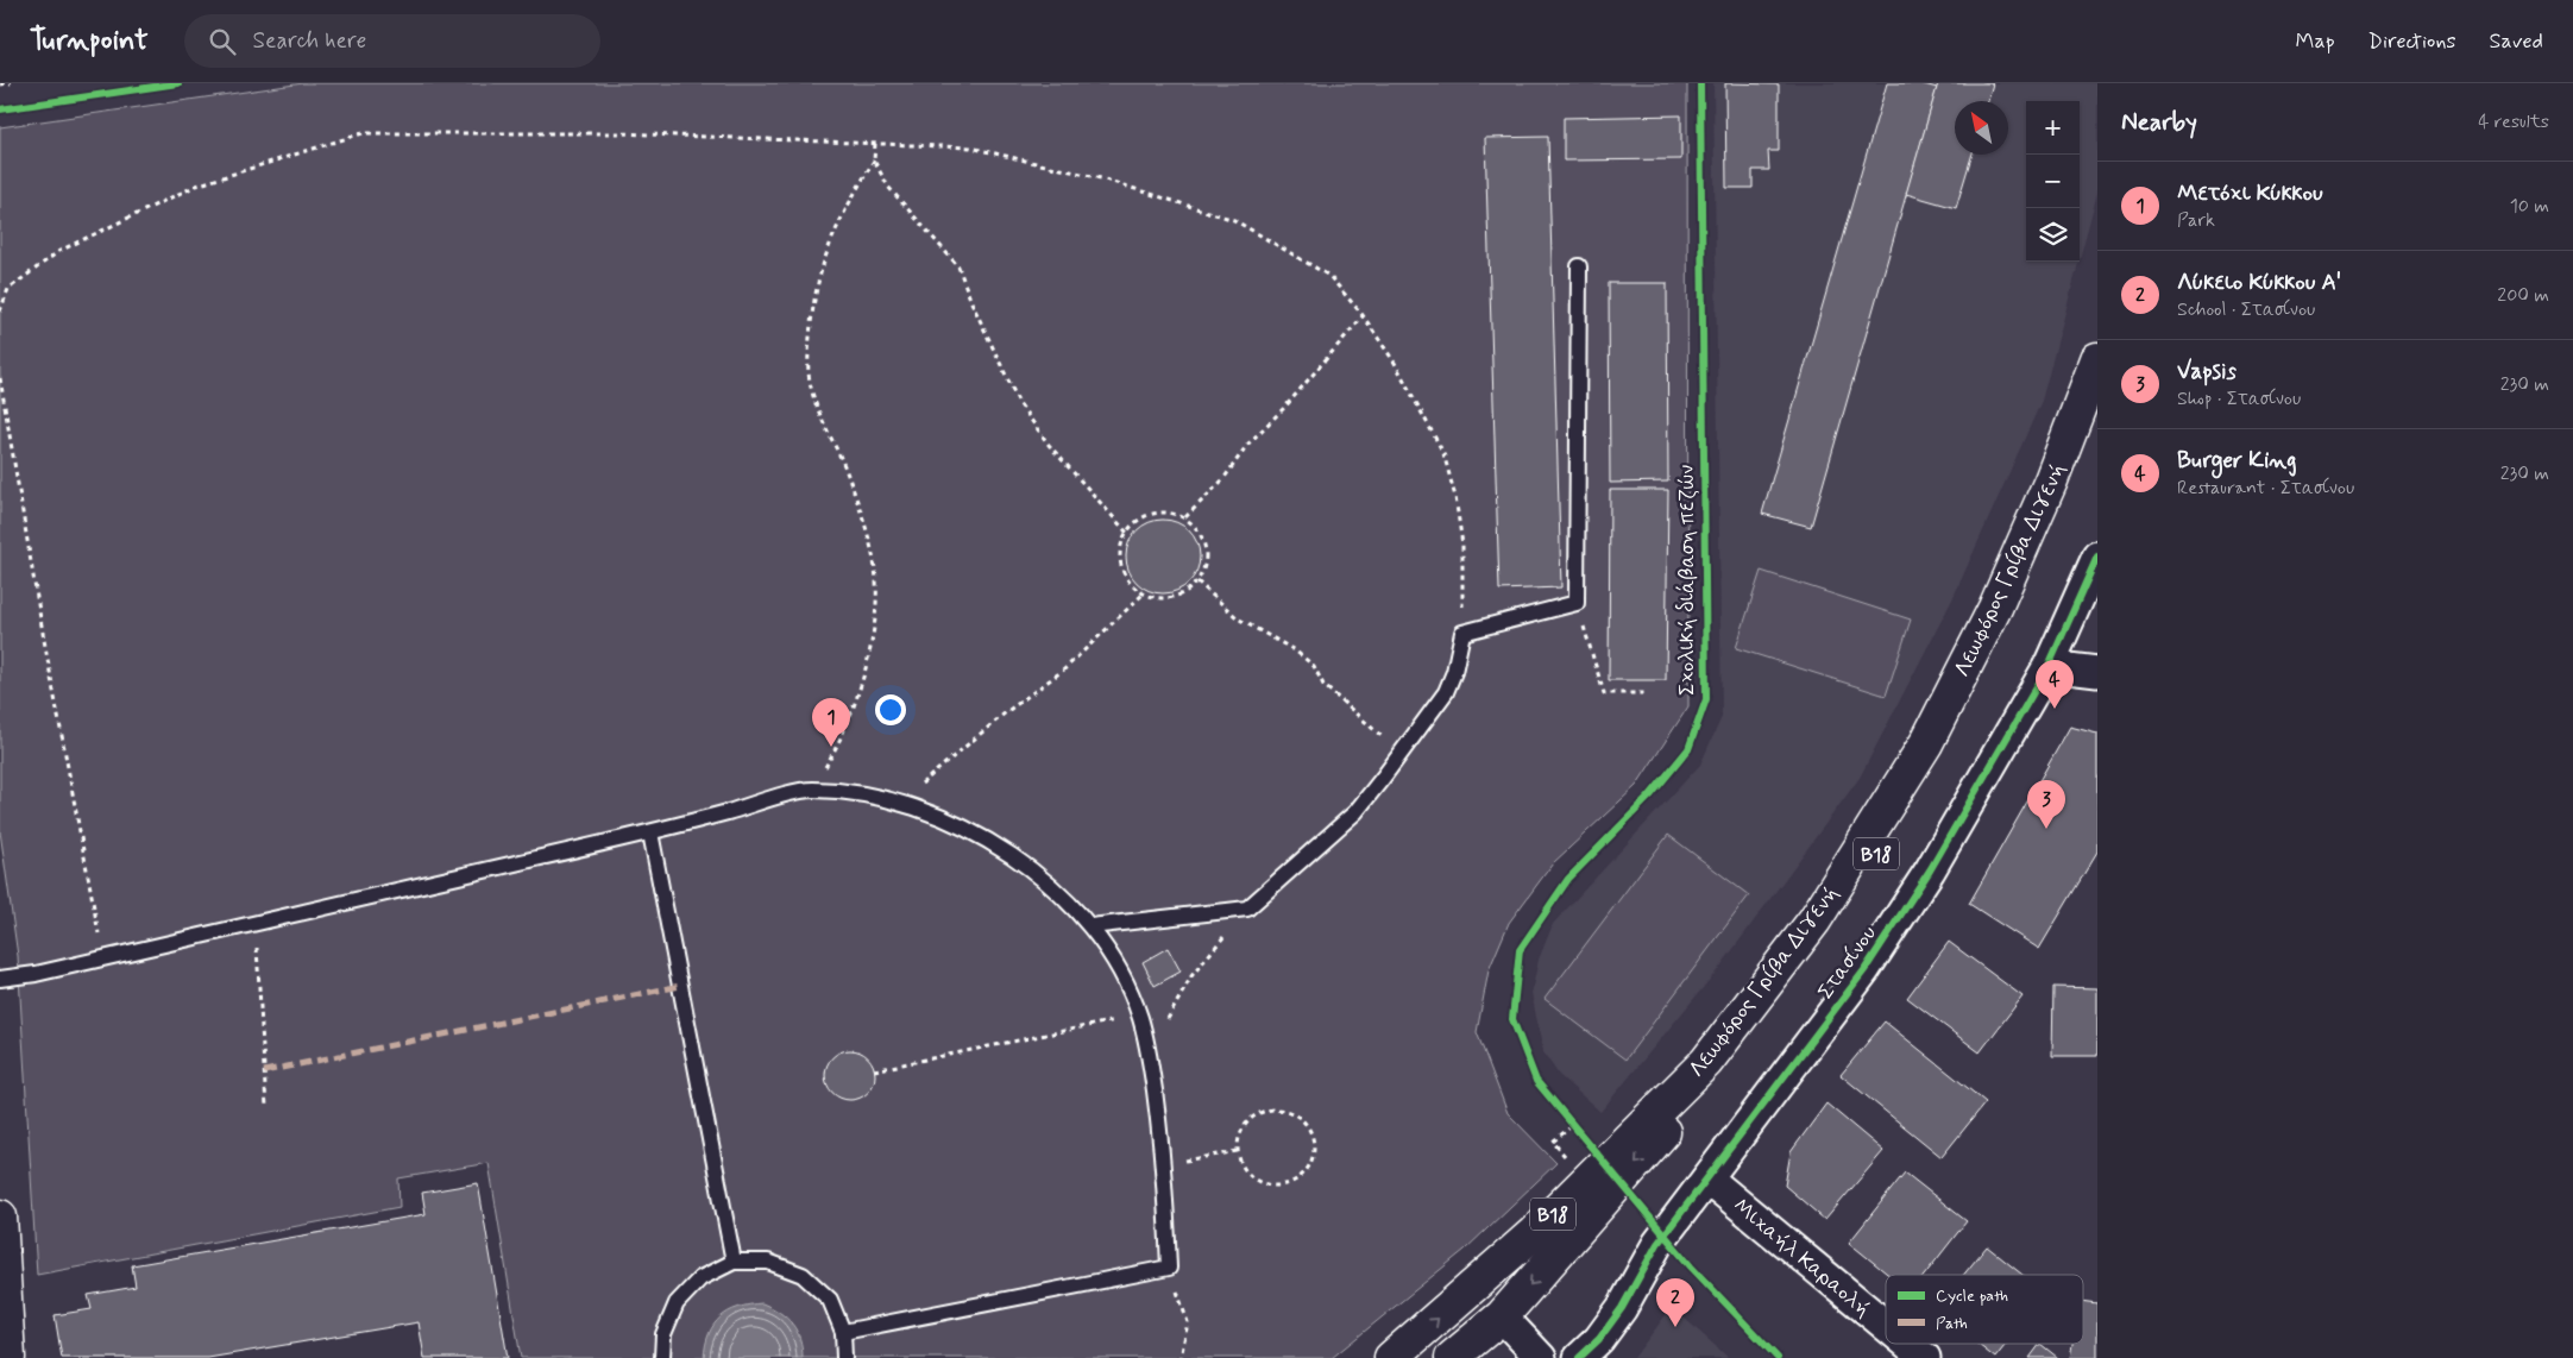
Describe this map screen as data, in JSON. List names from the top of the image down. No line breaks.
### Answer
{"streets":{"main road":["Λεωφόρος Γρίβα Διγενή","B18"],"street":["Στασίνου","Μιχαήλ Καραολή"],"cycle path":["Σχολική διάβαση πεζών"]},"crossings":[["Στασίνου","Μιχαήλ Καραολή"]],"legend":["Cycle path","Path"],"north":"top left","page":{"header":"Turnpoint","search":"Search here","nav":["Map","Directions","Saved"],"heading":["Nearby","4 results"],"map_buttons":["+","−"],"list":[{"mark":"1","name":"Μετόχι Κύκκου","note":"Park","value":"10 m"},{"mark":"2","name":"Λύκειο Κύκκου Α'","note":"School · Στασίνου","value":"200 m"},{"mark":"3","name":"Vapsis","note":"Shop · Στασίνου","value":"230 m"},{"mark":"4","name":"Burger King","note":"Restaurant · Στασίνου","value":"230 m"}],"pins":["4","1","3","2"]}}
